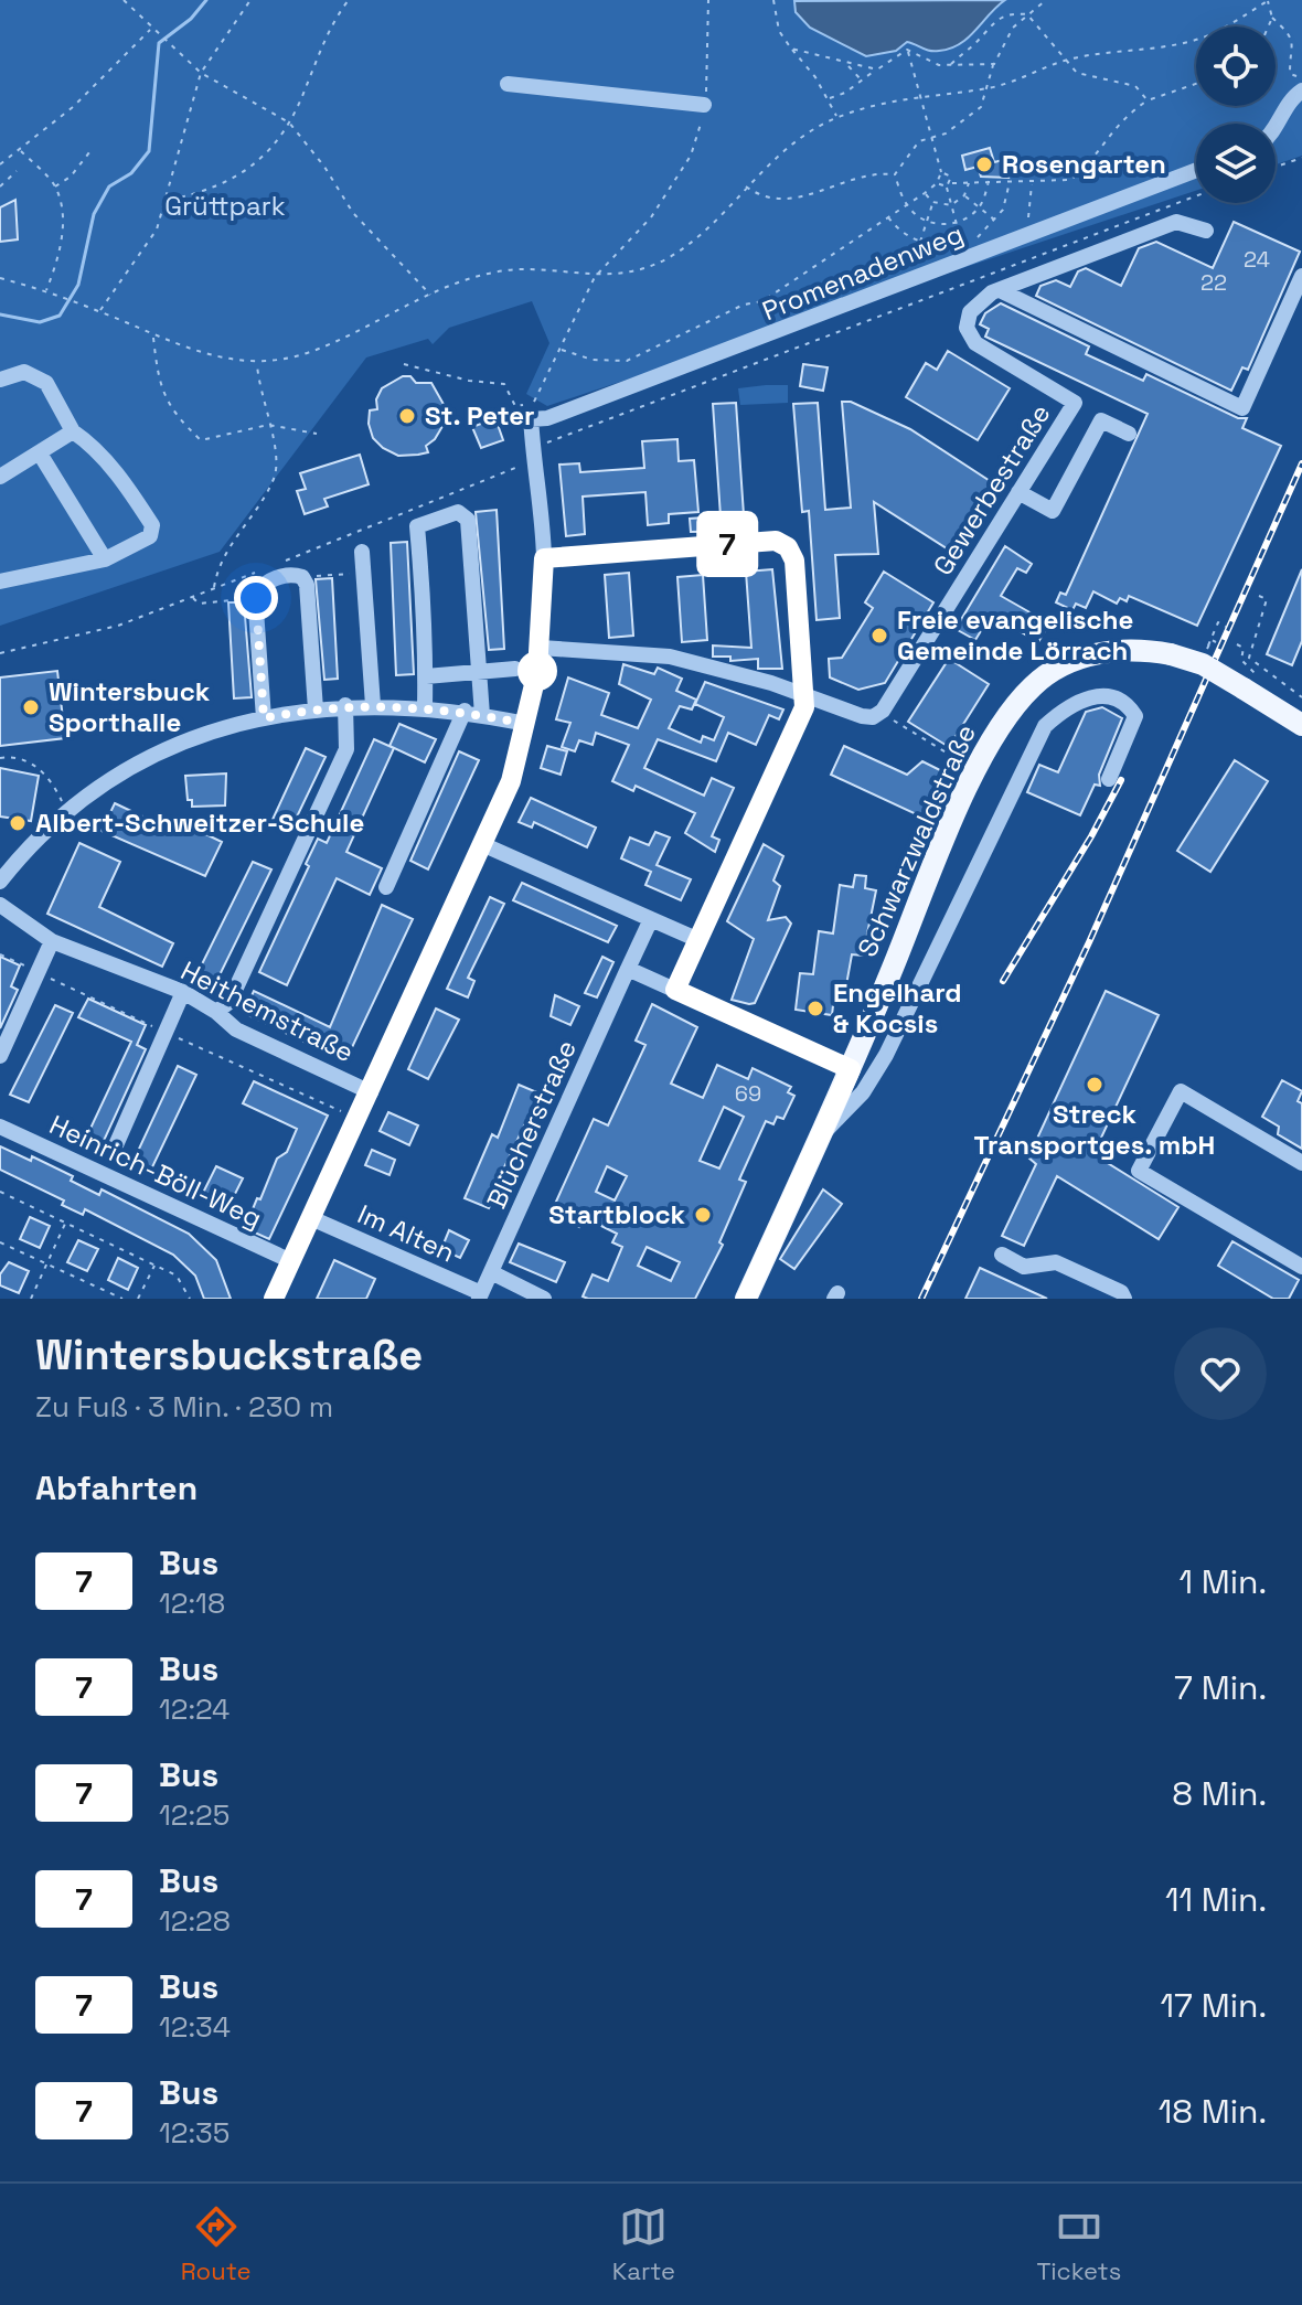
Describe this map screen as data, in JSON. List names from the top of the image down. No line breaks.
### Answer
{"streets":{"main road":["Schwarzwaldstraße"],"street":["Promenadenweg","Gewerbestraße","Heithemstraße","Blücherstraße","Heinrich-Böll-Weg","Im Alten"]},"crossings":[["Blücherstraße","Im Alten"]],"parks":["Grüttpark"],"places":["Rosengarten","St. Peter","Freie evangelische Gemeinde Lörrach","Wintersbuck Sporthalle","Albert-Schweitzer-Schule","Engelhard & Kocsis","Streck Transportges. mbH","Startblock"],"lines":["bus line 7"],"house_numbers":["24","22","69"],"page":{"on_map":"7","heading":[["Wintersbuckstraße","Zu Fuß · 3 Min. · 230 m"],"Abfahrten"],"list":[{"mark":"7","name":"Bus","note":"12:18","value":"1 Min."},{"mark":"7","name":"Bus","note":"12:24","value":"7 Min."},{"mark":"7","name":"Bus","note":"12:25","value":"8 Min."},{"mark":"7","name":"Bus","note":"12:28","value":"11 Min."},{"mark":"7","name":"Bus","note":"12:34","value":"17 Min."},{"mark":"7","name":"Bus","note":"12:35","value":"18 Min."}],"tabs":["Route","Karte","Tickets"]}}
